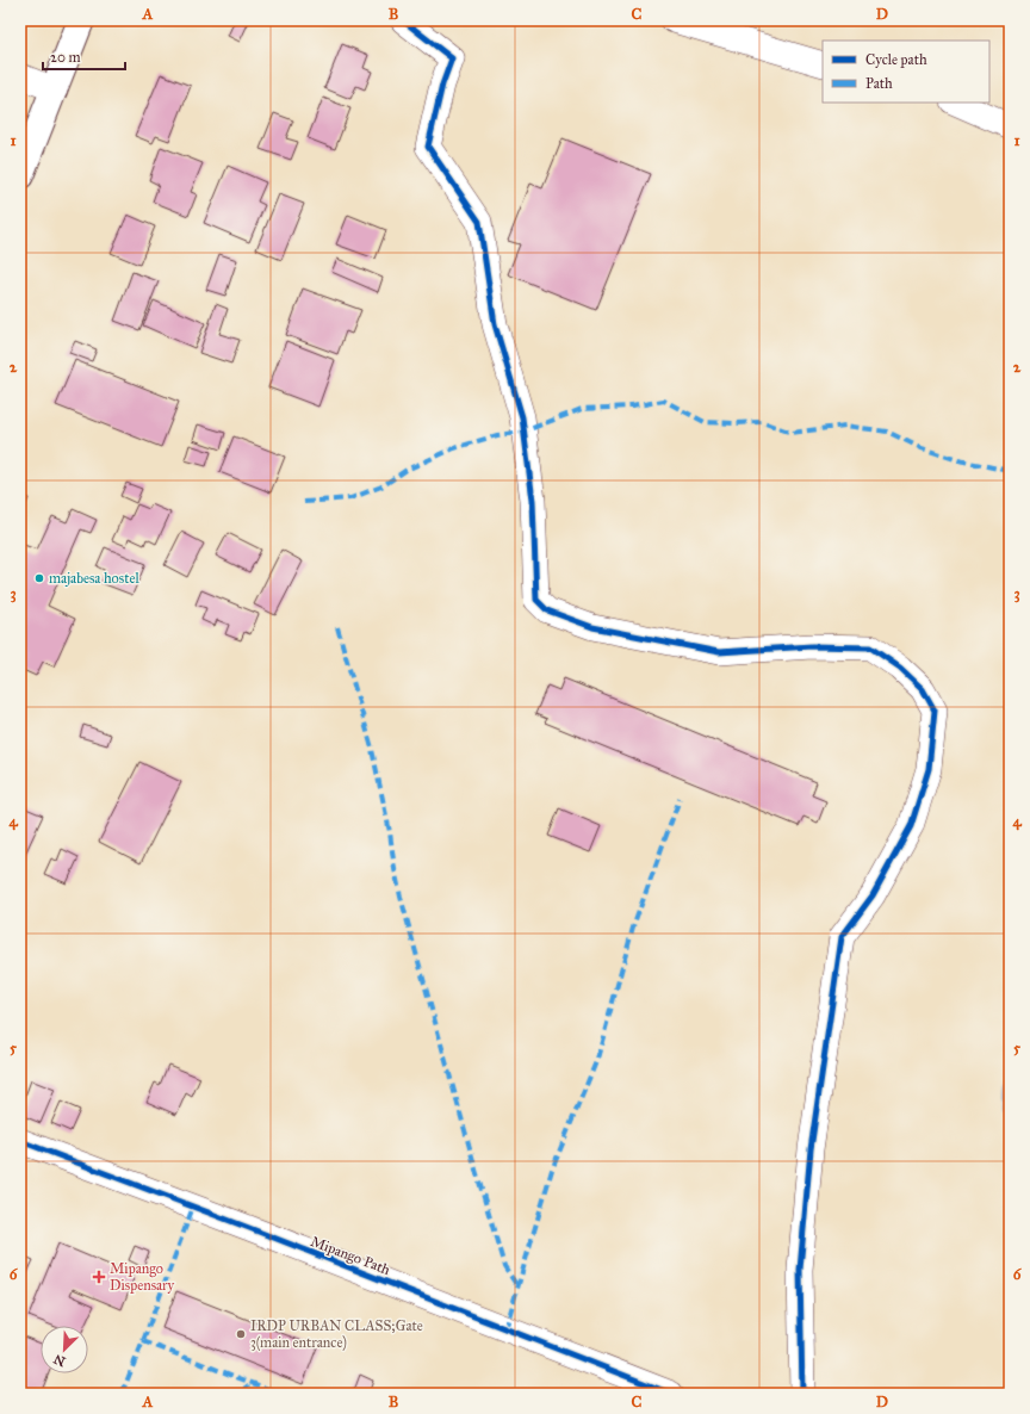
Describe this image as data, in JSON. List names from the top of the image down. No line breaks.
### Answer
{"streets":{"street":["Mipango Path"]},"places":{"other":["majabesa hostel","IRDP URBAN CLASS;Gate 3(main entrance)"],"health":["Mipango Dispensary"]},"legend":["Cycle path","Path"],"scale_bar":"20 m","north":"bottom left","grid":{"columns":["A","B","C","D"],"rows":["1","2","3","4","5","6"]}}
